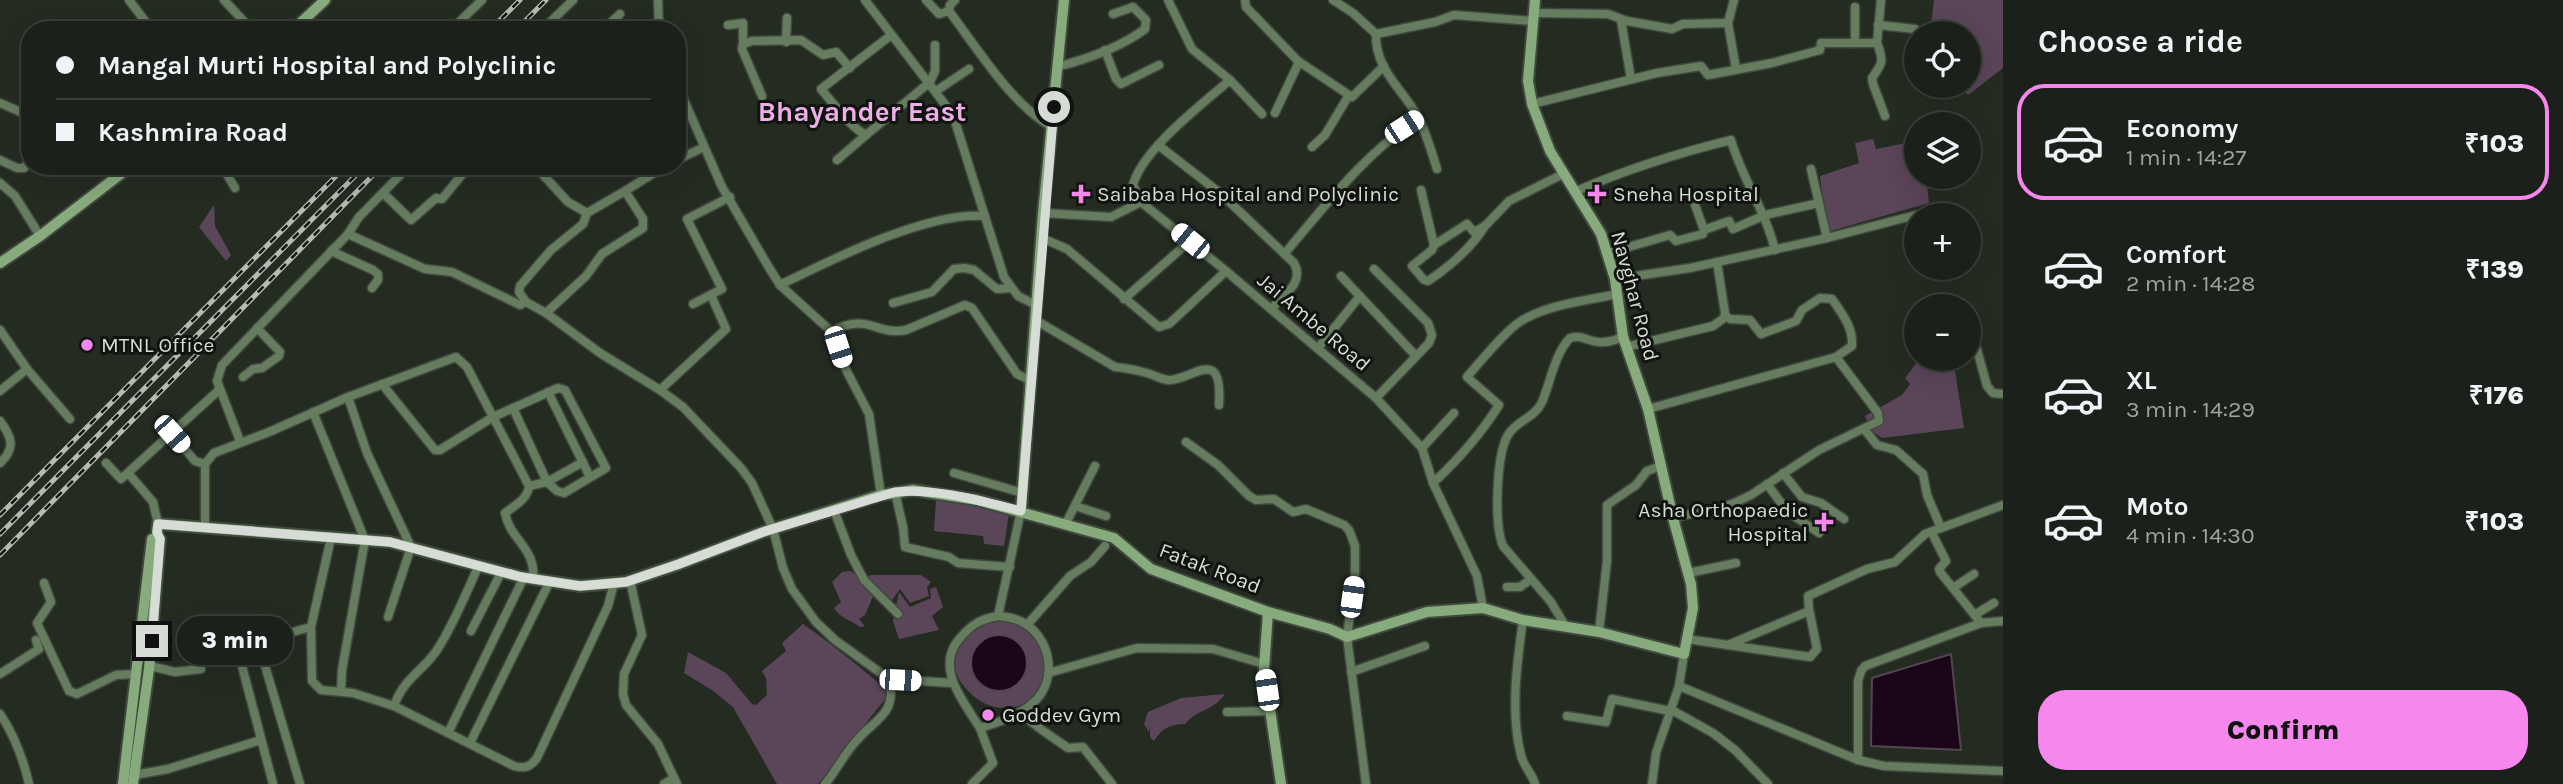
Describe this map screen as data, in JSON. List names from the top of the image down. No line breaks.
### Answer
{"streets":{"main road":["Navghar Road","Fatak Road"],"street":["Jai Ambe Road"]},"districts":["Bhayander East"],"places":{"health":["Saibaba Hospital and Polyclinic","Sneha Hospital","Asha Orthopaedic Hospital"],"other":["MTNL Office","Goddev Gym"]},"page":{"heading":"Choose a ride","map_buttons":["+","−"],"banner":["Mangal Murti Hospital and Polyclinic","Kashmira Road"],"list":[{"name":"Economy","note":"1 min · 14:27","value":"₹103"},{"name":"Comfort","note":"2 min · 14:28","value":"₹139"},{"name":"XL","note":"3 min · 14:29","value":"₹176"},{"name":"Moto","note":"4 min · 14:30","value":"₹103"}],"bubble":"3 min","buttons":"Confirm"}}
